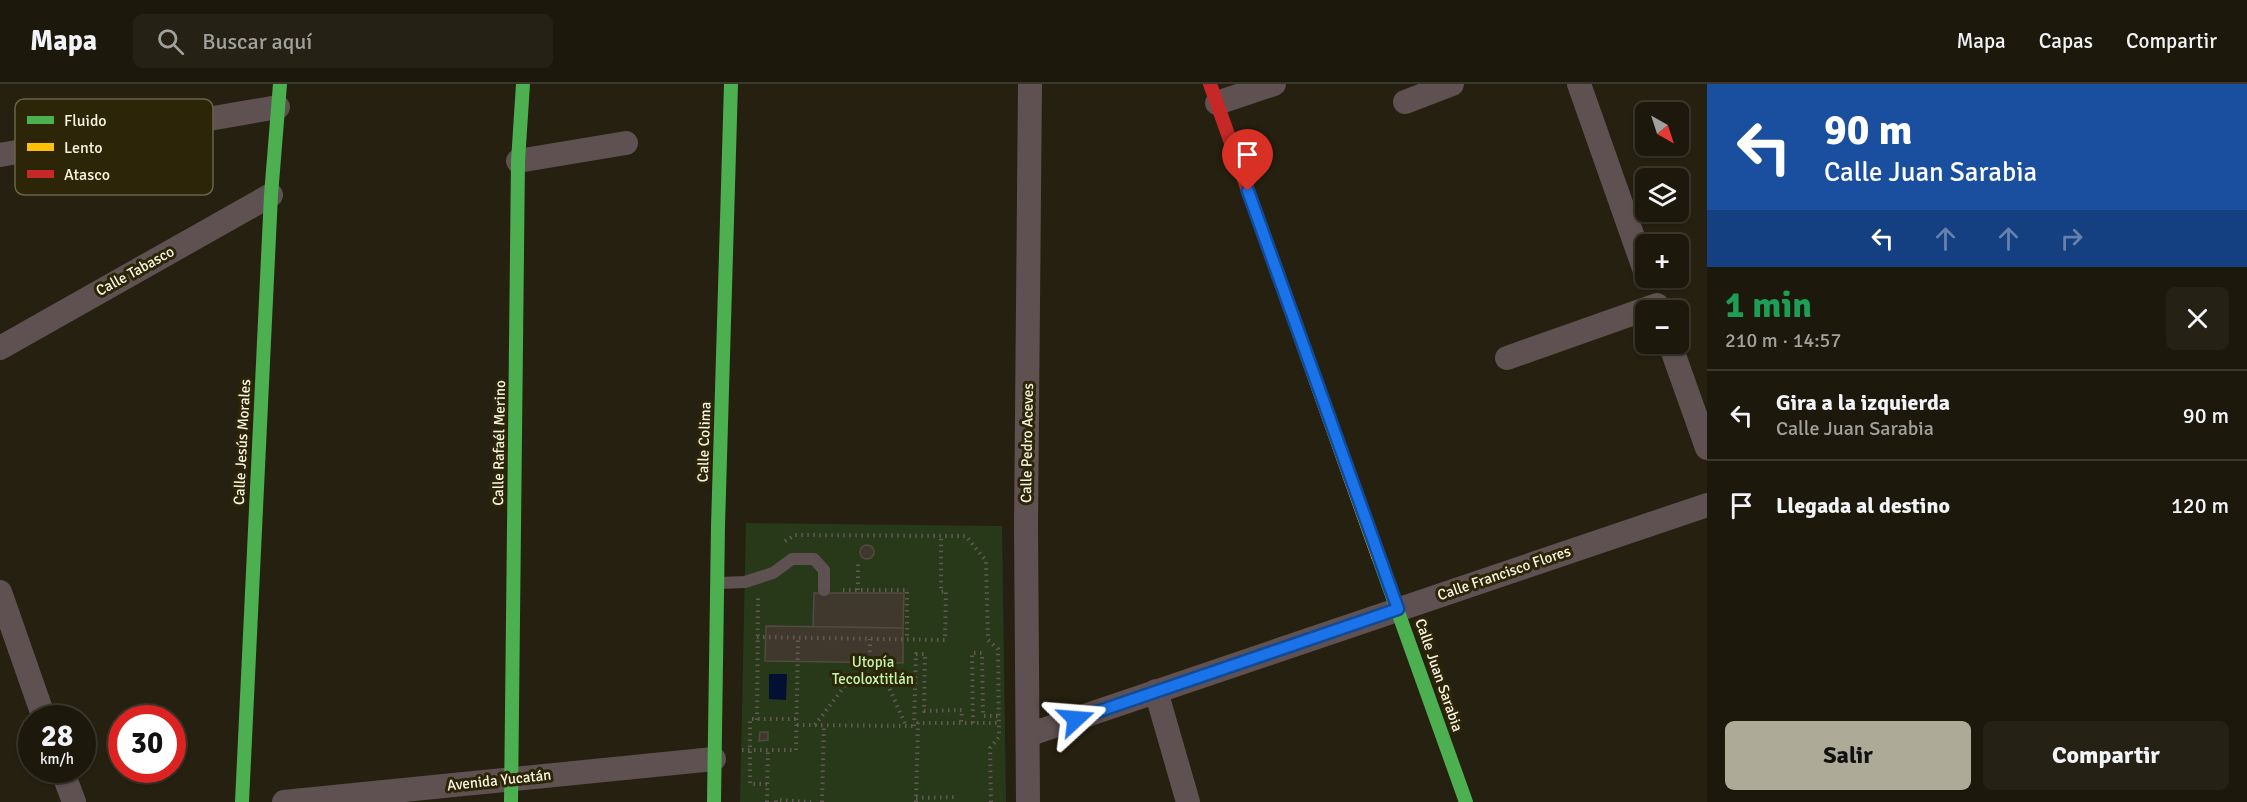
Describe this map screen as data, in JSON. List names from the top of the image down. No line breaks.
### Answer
{"streets":{"street":["Calle Tabasco","Calle Jesús Morales","Calle Colima","Calle Rafaél Merino","Calle Pedro Aceves","Calle Francisco Flores","Calle Juan Sarabia","Avenida Yucatán"]},"crossings":[["Calle Tabasco","Calle Jesús Morales"],["Calle Colima","Avenida Yucatán"],["Calle Rafaél Merino","Avenida Yucatán"],["Calle Pedro Aceves","Calle Francisco Flores"],["Calle Francisco Flores","Calle Juan Sarabia"]],"parks":["Utopía Tecoloxtitlán"],"legend":["Fluido","Lento","Atasco"],"north":"bottom right","page":{"header":"Mapa","search":"Buscar aquí","nav":["Mapa","Capas","Compartir"],"turn":["90 m","Calle Juan Sarabia"],"map_buttons":["+","−"],"heading":["1 min","210 m · 14:57"],"list":[{"name":"Gira a la izquierda","note":"Calle Juan Sarabia","value":"90 m"},{"name":"Llegada al destino","value":"120 m"}],"speed":"28 km/h","limit":"30","buttons":["Salir","Compartir"]}}
